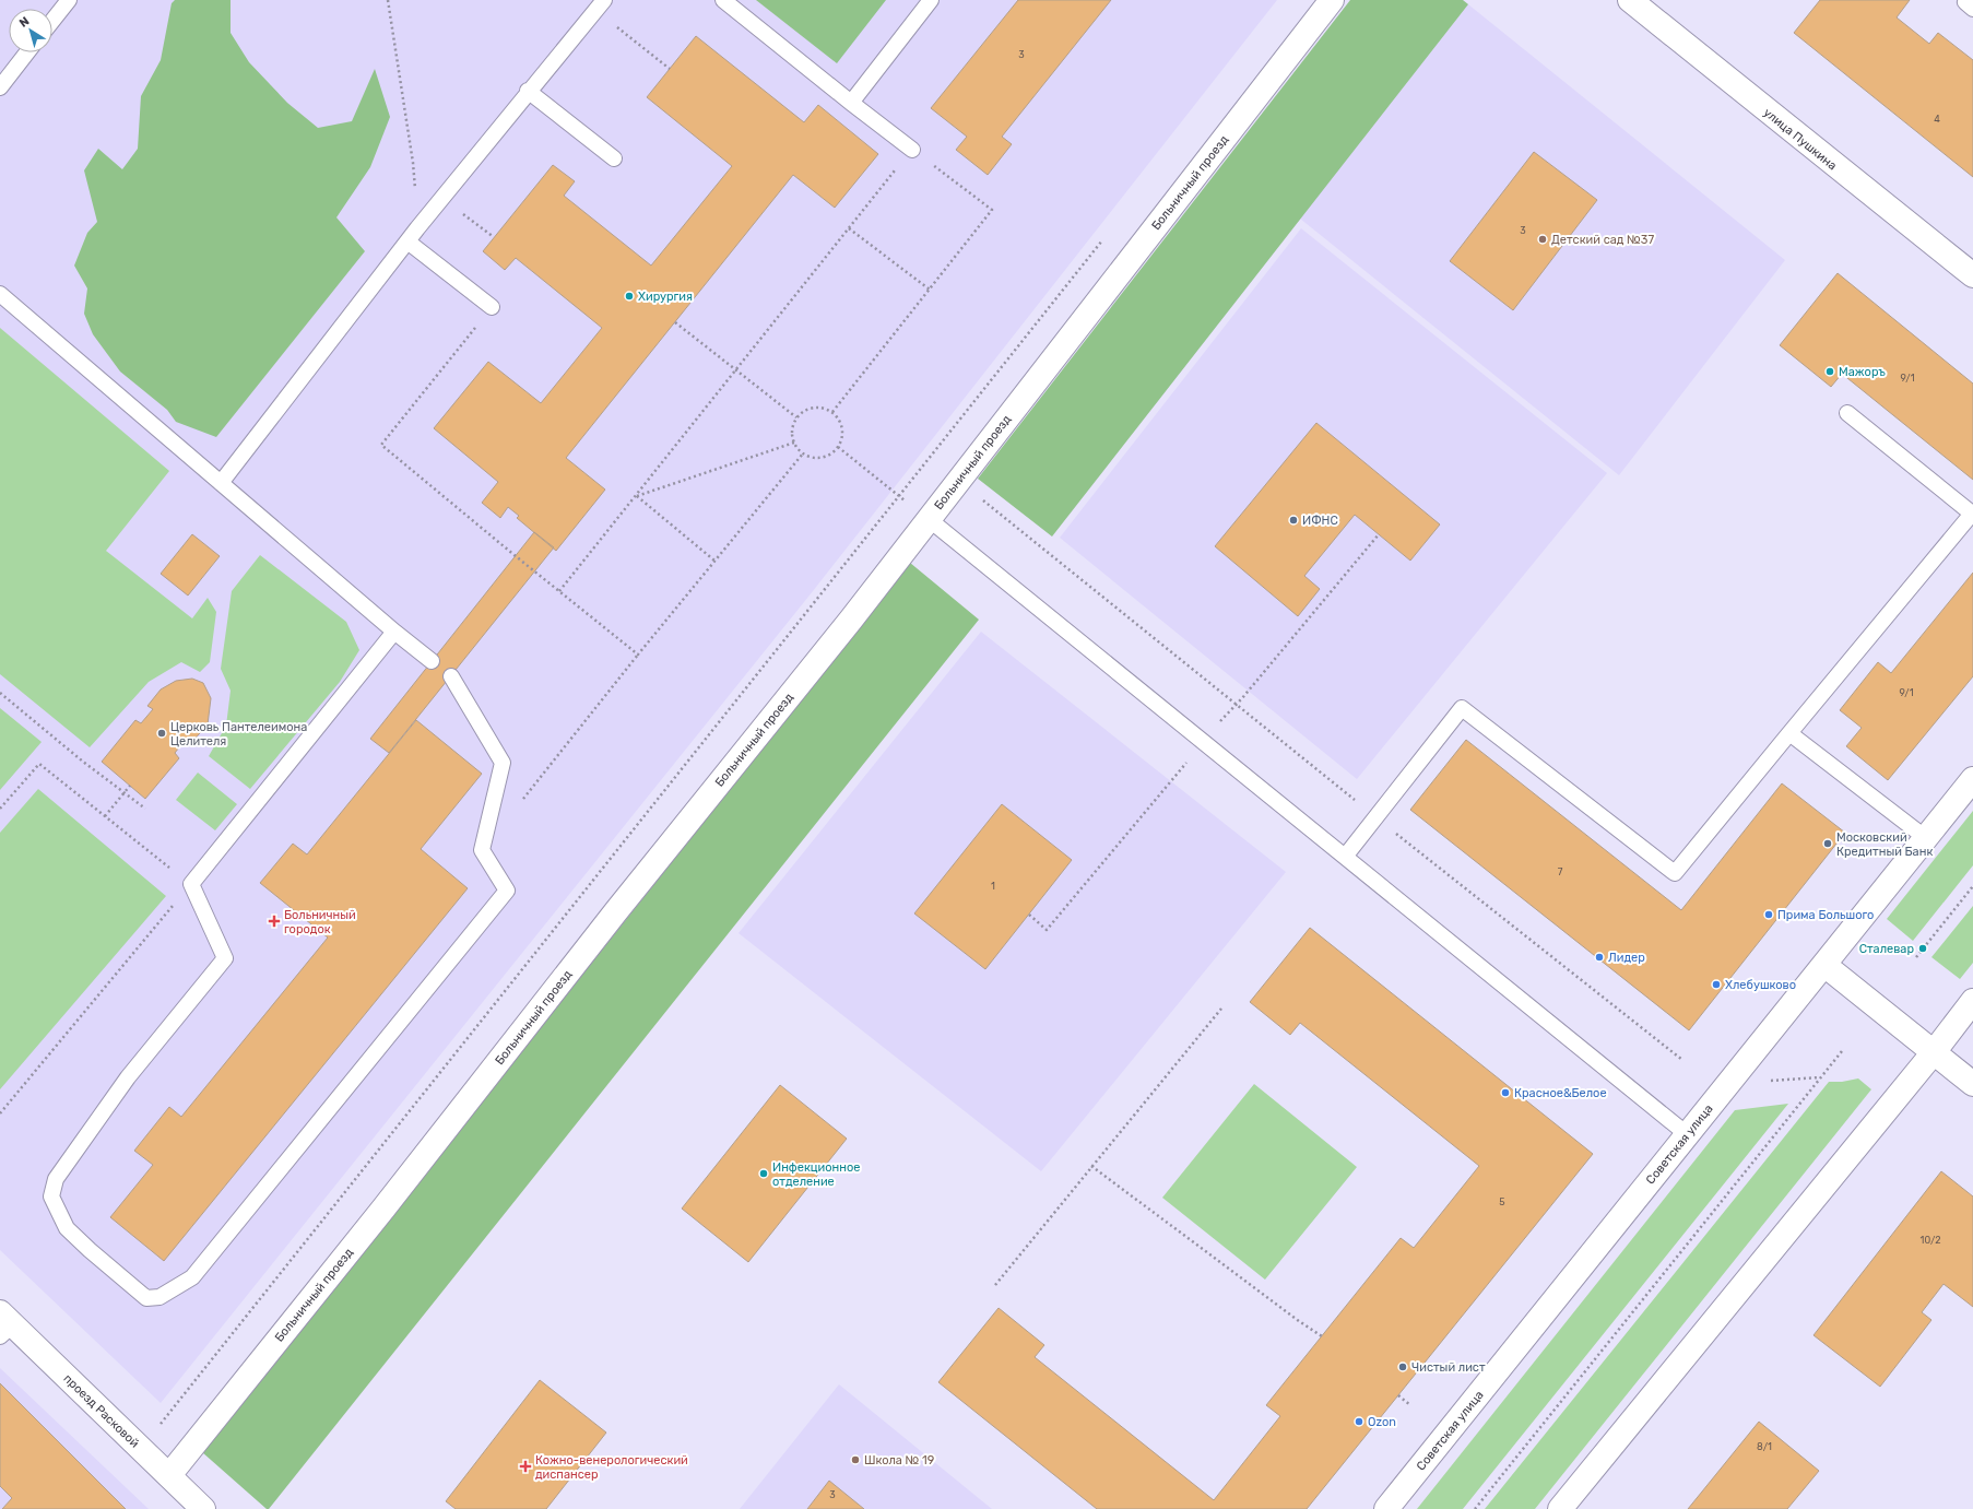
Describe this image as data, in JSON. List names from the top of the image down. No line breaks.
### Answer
{"streets":{"main road":["улица Пушкина","Больничный проезд","Советская улица","проезд Расковой"]},"crossings":[["Больничный проезд","проезд Расковой"]],"places":{"other":["Детский сад №37","Хирургия","Мажоръ","ИФНС","Церковь Пантелеимона Целителя","Московский Кредитный Банк","Прима Большого","Сталевар","Лидер","Хлебушково","Красное&Белое","Инфекционное отделение","Чистый лист","Ozon","Школа № 19"],"health":["Больничный городок","Кожно-венерологический диспансер"]},"house_numbers":["3","4","3","9/1","9/1","7","1","5","10/2","8/1","3"],"north":"top left"}
